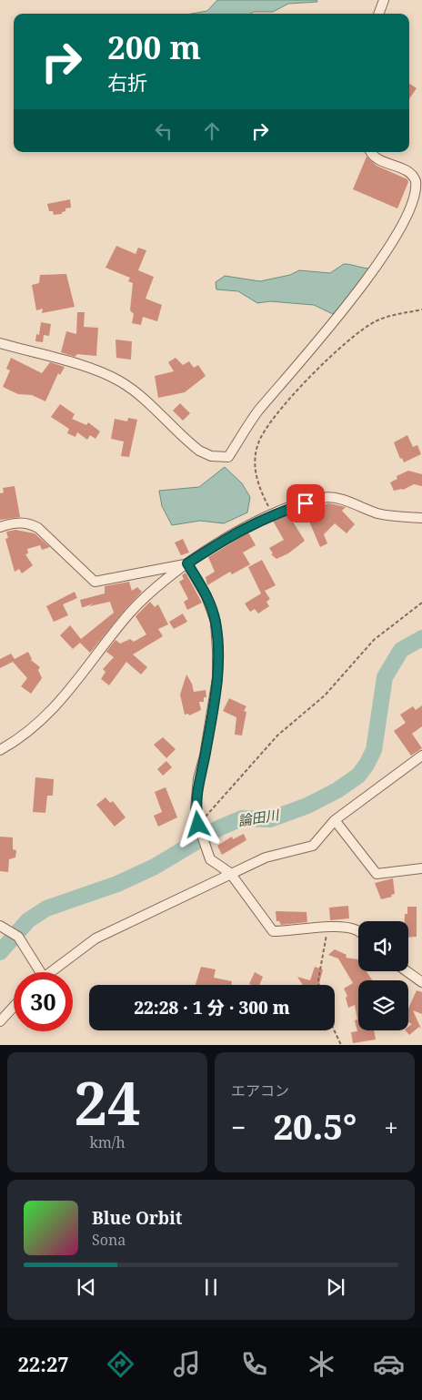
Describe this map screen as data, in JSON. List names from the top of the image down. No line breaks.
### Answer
{"water":["論田川"],"page":{"turn":["200 m","右折"],"limit":"30","trip":"22:28 · 1 分 · 300 m","tile":[["24","km/h"],"エアコン"],"heat":["−","20.5°","+"],"song":["Blue Orbit","Sona"],"tabs":"22:27"}}
